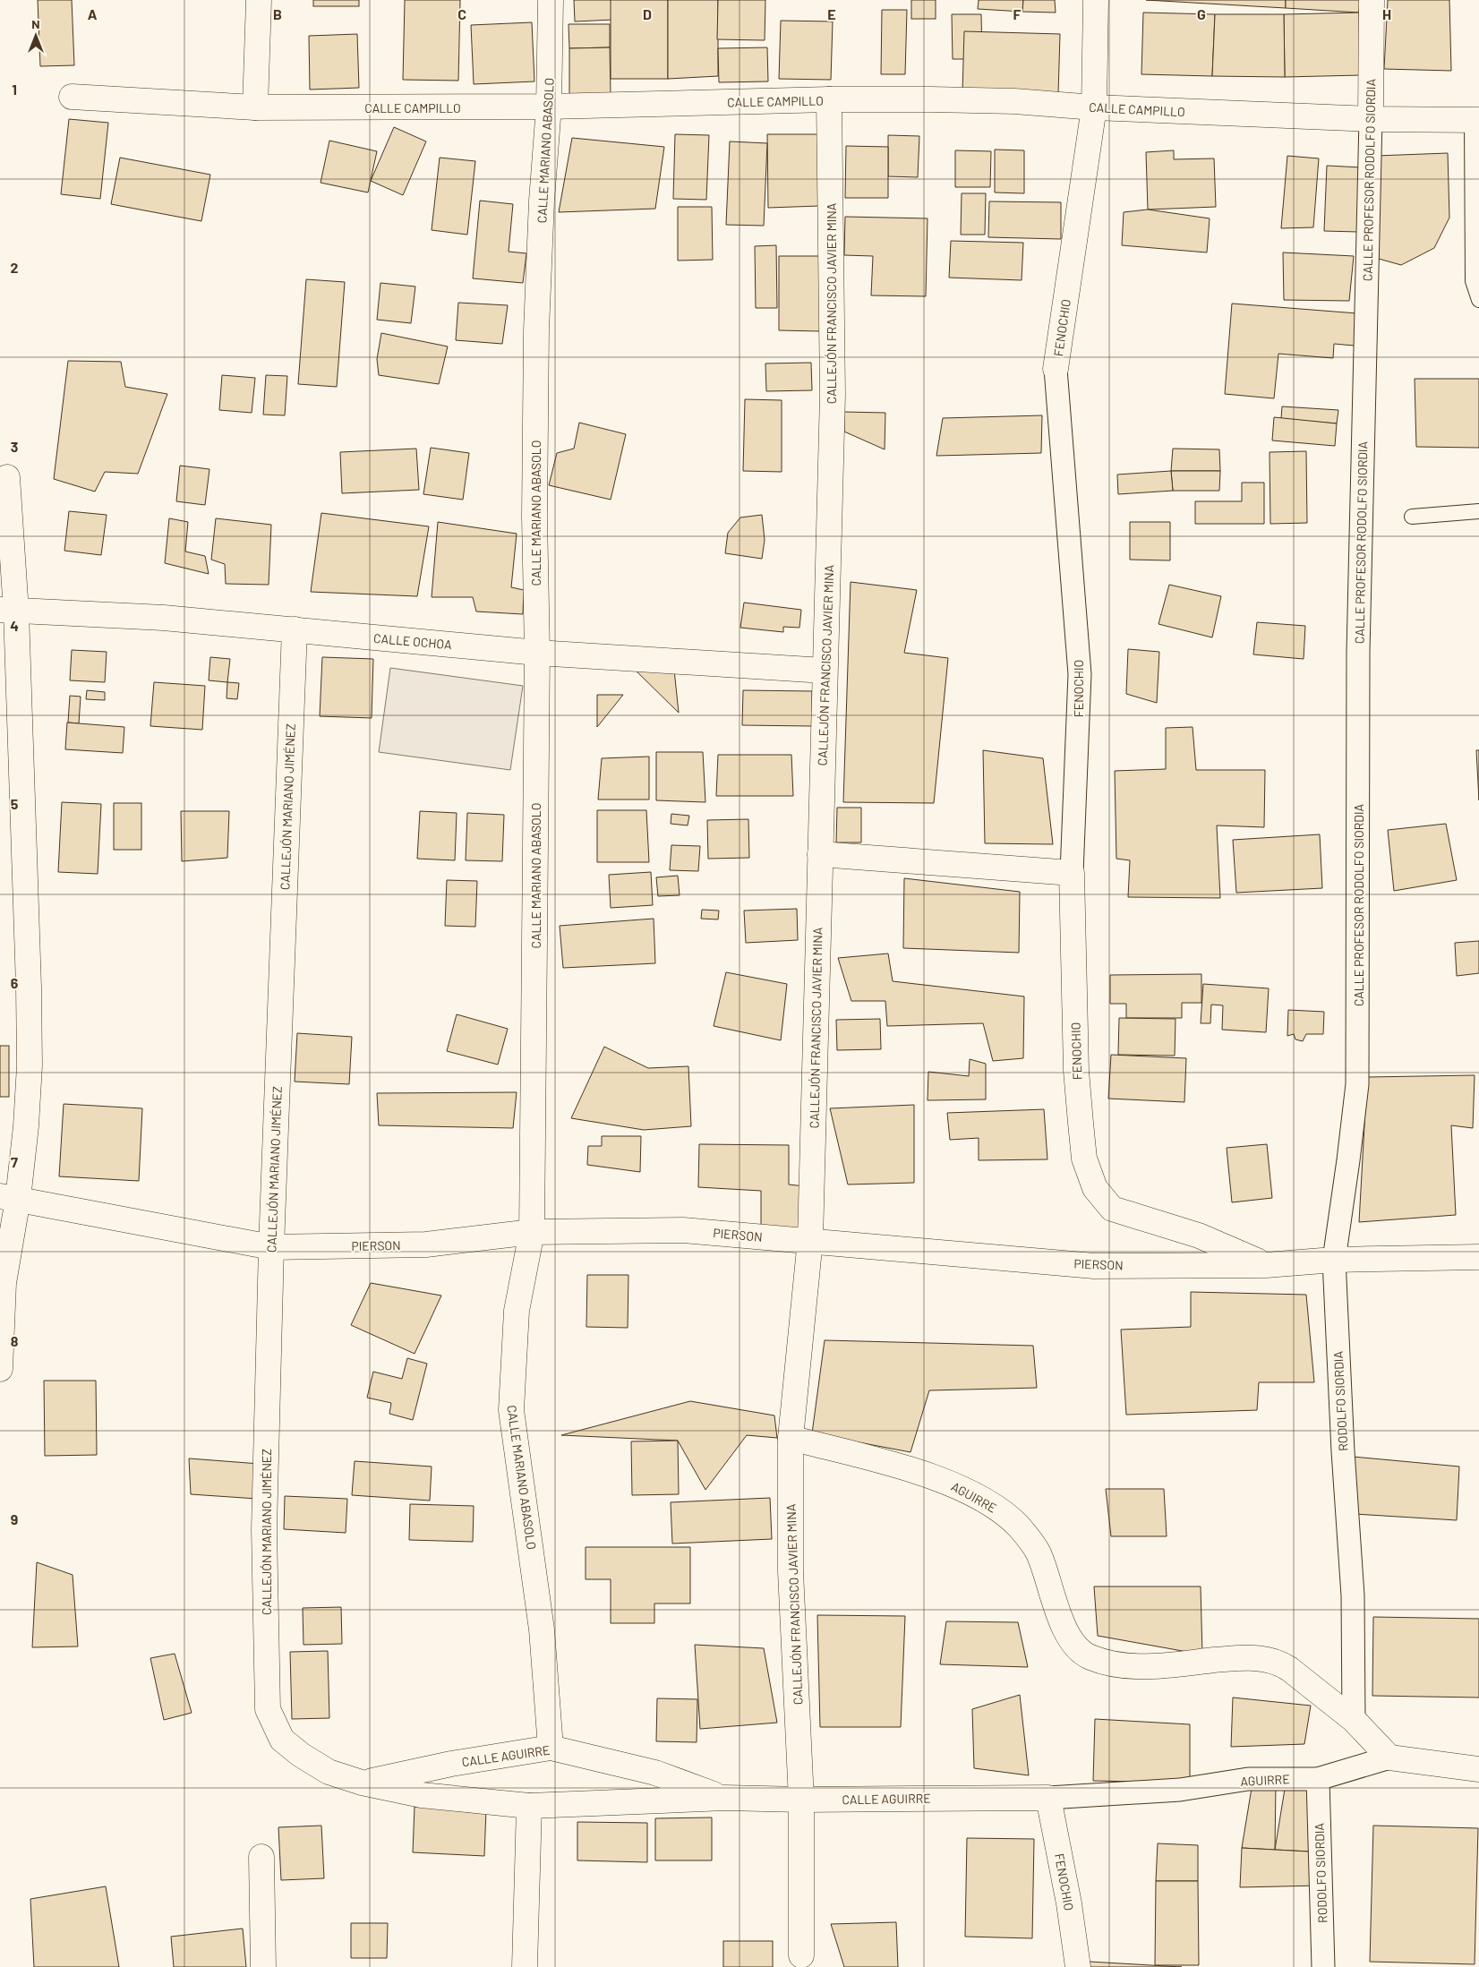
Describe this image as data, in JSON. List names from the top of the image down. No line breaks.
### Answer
{"streets":{"street":["CALLE CAMPILLO","CALLE MARIANO ABASOLO","CALLE PROFESOR RODOLFO SIORDIA","CALLEJÓN FRANCISCO JAVIER MINA","FENOCHIO","CALLE OCHOA","CALLEJÓN MARIANO JIMÉNEZ","PIERSON","RODOLFO SIORDIA","AGUIRRE","CALLE AGUIRRE"]},"crossings":[["CALLE CAMPILLO","CALLE MARIANO ABASOLO"],["CALLE CAMPILLO","CALLE PROFESOR RODOLFO SIORDIA"],["CALLE CAMPILLO","CALLEJÓN FRANCISCO JAVIER MINA"],["CALLE CAMPILLO","FENOCHIO"],["CALLE MARIANO ABASOLO","CALLE OCHOA"],["CALLE MARIANO ABASOLO","PIERSON"],["CALLE MARIANO ABASOLO","CALLE AGUIRRE"],["CALLE PROFESOR RODOLFO SIORDIA","RODOLFO SIORDIA"],["CALLEJÓN FRANCISCO JAVIER MINA","CALLE OCHOA"],["CALLEJÓN FRANCISCO JAVIER MINA","PIERSON"],["CALLEJÓN FRANCISCO JAVIER MINA","AGUIRRE"],["CALLEJÓN FRANCISCO JAVIER MINA","CALLE AGUIRRE"],["FENOCHIO","PIERSON"],["FENOCHIO","AGUIRRE"],["FENOCHIO","CALLE AGUIRRE"],["CALLE OCHOA","CALLEJÓN MARIANO JIMÉNEZ"],["CALLEJÓN MARIANO JIMÉNEZ","PIERSON"],["CALLEJÓN MARIANO JIMÉNEZ","CALLE AGUIRRE"],["PIERSON","RODOLFO SIORDIA"],["RODOLFO SIORDIA","AGUIRRE"],["AGUIRRE","CALLE AGUIRRE"]],"north":"top","grid":{"columns":["A","B","C","D","E","F","G","H"],"rows":["1","2","3","4","5","6","7","8","9"]}}
